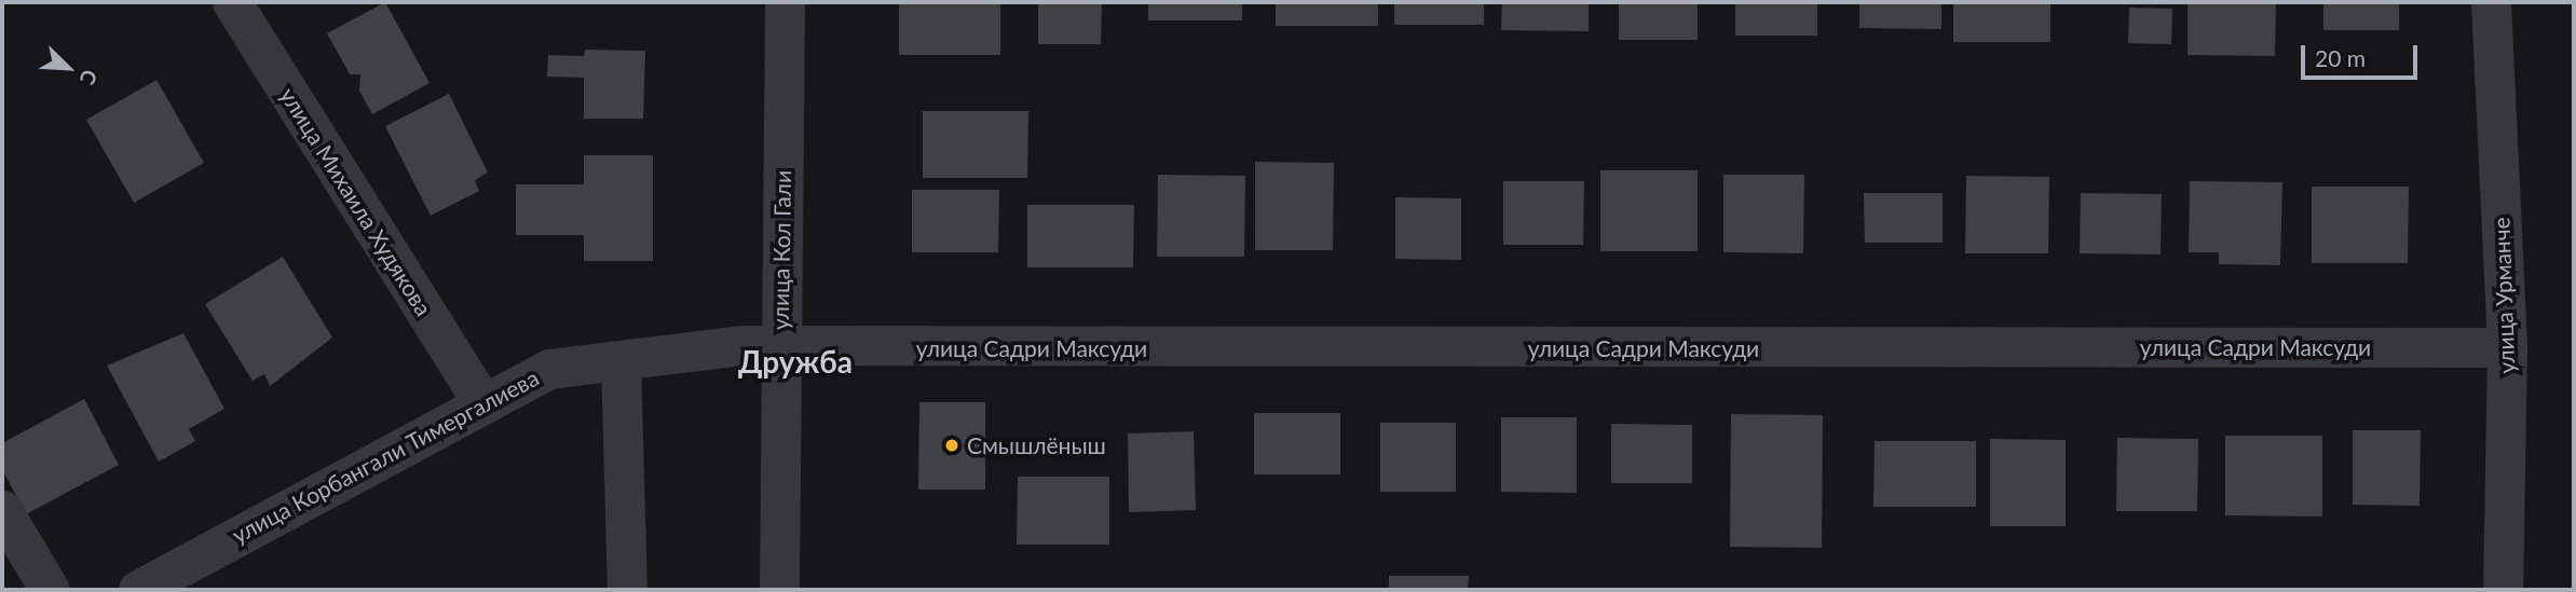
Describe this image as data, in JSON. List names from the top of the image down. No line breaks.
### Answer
{"streets":{"street":["улица Михаила Худякова","улица Кол Гали","улица Урманче","улица Садри Максуди","улица Корбангали Тимергалиева"]},"crossings":[["улица Михаила Худякова","улица Корбангали Тимергалиева"],["улица Кол Гали","улица Садри Максуди"],["улица Кол Гали","улица Корбангали Тимергалиева"],["улица Урманче","улица Садри Максуди"],["улица Садри Максуди","улица Корбангали Тимергалиева"]],"districts":["Дружба"],"places":["Смышлёныш"],"scale_bar":"20 m","north":"bottom right"}
